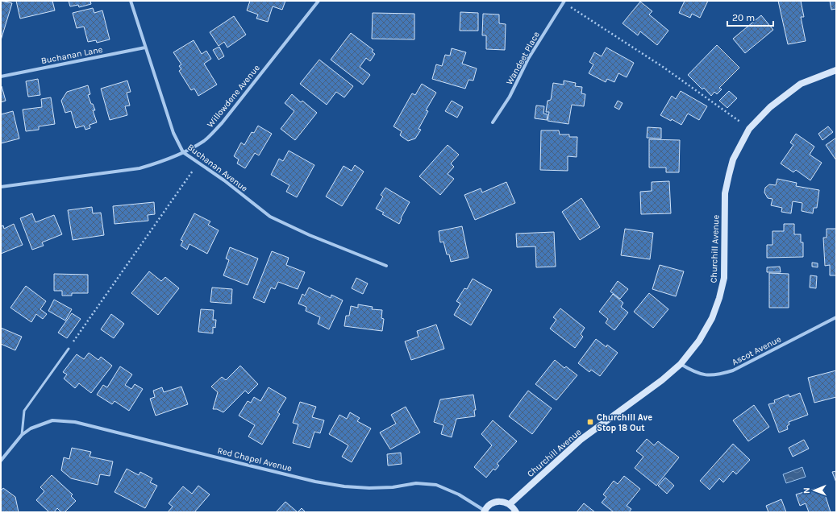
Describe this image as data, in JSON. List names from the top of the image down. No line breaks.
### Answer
{"streets":{"street":["Buchanan Lane","Wandeet Place","Willowdene Avenue","Buchanan Avenue","Churchill Avenue","Ascot Avenue","Red Chapel Avenue"]},"crossings":[["Buchanan Lane","Buchanan Avenue"],["Willowdene Avenue","Buchanan Avenue"],["Churchill Avenue","Ascot Avenue"]],"places":{"transit":["Churchill Ave Stop 18 Out"]},"scale_bar":"20 m","north":"left"}
